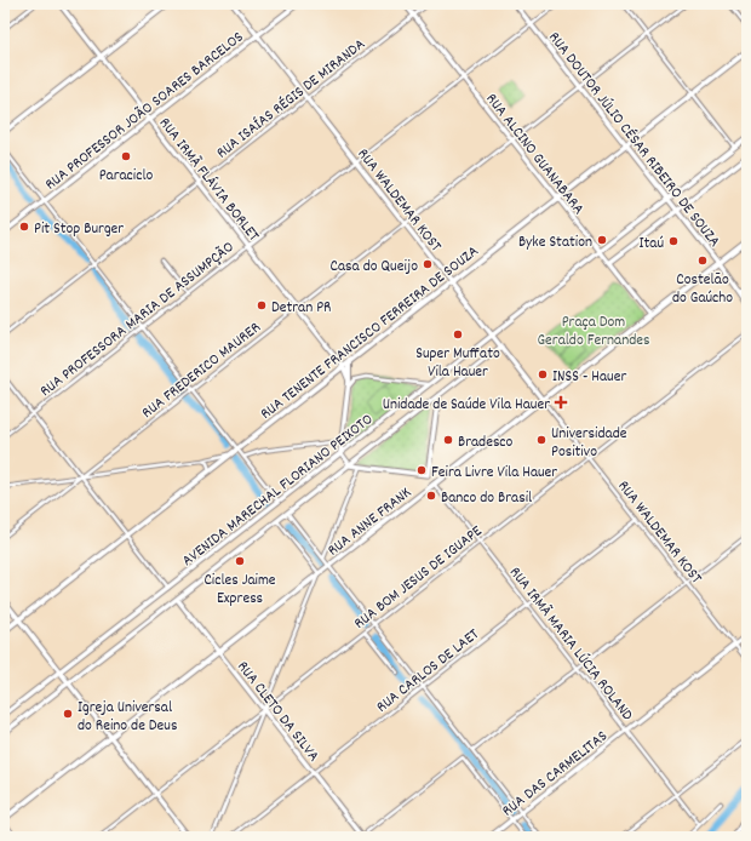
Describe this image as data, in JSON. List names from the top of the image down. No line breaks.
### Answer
{"streets":{"main road":["RUA TENENTE FRANCISCO FERREIRA DE SOUZA","RUA ANNE FRANK"],"street":["RUA ISAÍAS RÉGIS DE MIRANDA","RUA PROFESSOR JOÃO SOARES BARCELOS","RUA DOUTOR JÚLIO CÉSAR RIBEIRO DE SOUZA","RUA ALCINO GUANABARA","RUA IRMÃ FLÁVIA BORLET","RUA WALDEMAR KOST","RUA PROFESSORA MARIA DE ASSUMPÇÃO","RUA FREDERICO MAURER","AVENIDA MARECHAL FLORIANO PEIXOTO","RUA BOM JESUS DE IGUAPE","RUA IRMÃ MARIA LÚCIA ROLAND","RUA CARLOS DE LAET","RUA CLETO DA SILVA","RUA DAS CARMELITAS"]},"crossings":[["RUA ISAÍAS RÉGIS DE MIRANDA","RUA ALCINO GUANABARA"],["RUA ISAÍAS RÉGIS DE MIRANDA","RUA IRMÃ FLÁVIA BORLET"],["RUA ISAÍAS RÉGIS DE MIRANDA","RUA WALDEMAR KOST"],["RUA PROFESSOR JOÃO SOARES BARCELOS","RUA IRMÃ FLÁVIA BORLET"],["RUA PROFESSOR JOÃO SOARES BARCELOS","RUA WALDEMAR KOST"],["RUA DOUTOR JÚLIO CÉSAR RIBEIRO DE SOUZA","RUA PROFESSORA MARIA DE ASSUMPÇÃO"],["RUA DOUTOR JÚLIO CÉSAR RIBEIRO DE SOUZA","RUA TENENTE FRANCISCO FERREIRA DE SOUZA"],["RUA DOUTOR JÚLIO CÉSAR RIBEIRO DE SOUZA","RUA FREDERICO MAURER"],["RUA DOUTOR JÚLIO CÉSAR RIBEIRO DE SOUZA","AVENIDA MARECHAL FLORIANO PEIXOTO"],["RUA DOUTOR JÚLIO CÉSAR RIBEIRO DE SOUZA","RUA ANNE FRANK"],["RUA ALCINO GUANABARA","RUA PROFESSORA MARIA DE ASSUMPÇÃO"],["RUA ALCINO GUANABARA","RUA TENENTE FRANCISCO FERREIRA DE SOUZA"],["RUA ALCINO GUANABARA","RUA FREDERICO MAURER"],["RUA ALCINO GUANABARA","AVENIDA MARECHAL FLORIANO PEIXOTO"],["RUA ALCINO GUANABARA","RUA ANNE FRANK"],["RUA IRMÃ FLÁVIA BORLET","RUA PROFESSORA MARIA DE ASSUMPÇÃO"],["RUA IRMÃ FLÁVIA BORLET","RUA TENENTE FRANCISCO FERREIRA DE SOUZA"],["RUA IRMÃ FLÁVIA BORLET","RUA FREDERICO MAURER"],["RUA WALDEMAR KOST","RUA PROFESSORA MARIA DE ASSUMPÇÃO"],["RUA WALDEMAR KOST","RUA TENENTE FRANCISCO FERREIRA DE SOUZA"],["RUA WALDEMAR KOST","RUA FREDERICO MAURER"],["RUA WALDEMAR KOST","AVENIDA MARECHAL FLORIANO PEIXOTO"],["RUA WALDEMAR KOST","RUA ANNE FRANK"],["RUA WALDEMAR KOST","RUA BOM JESUS DE IGUAPE"],["RUA WALDEMAR KOST","RUA CARLOS DE LAET"],["RUA WALDEMAR KOST","RUA DAS CARMELITAS"],["AVENIDA MARECHAL FLORIANO PEIXOTO","RUA CLETO DA SILVA"],["RUA ANNE FRANK","RUA IRMÃ MARIA LÚCIA ROLAND"],["RUA ANNE FRANK","RUA CLETO DA SILVA"],["RUA BOM JESUS DE IGUAPE","RUA IRMÃ MARIA LÚCIA ROLAND"],["RUA BOM JESUS DE IGUAPE","RUA CLETO DA SILVA"],["RUA IRMÃ MARIA LÚCIA ROLAND","RUA CARLOS DE LAET"],["RUA IRMÃ MARIA LÚCIA ROLAND","RUA DAS CARMELITAS"],["RUA CARLOS DE LAET","RUA CLETO DA SILVA"]],"parks":["Praça Dom Geraldo Fernandes"],"places":{"other":["Paraciclo","Pit Stop Burger","Byke Station","Itaú","Costelão do Gaúcho","Casa do Queijo","Detran PR","Super Muffato Vila Hauer","INSS - Hauer","Bradesco","Universidade Positivo","Feira Livre Vila Hauer","Banco do Brasil","Cicles Jaime Express","Igreja Universal do Reino de Deus"],"health":["Unidade de Saúde Vila Hauer"]}}
